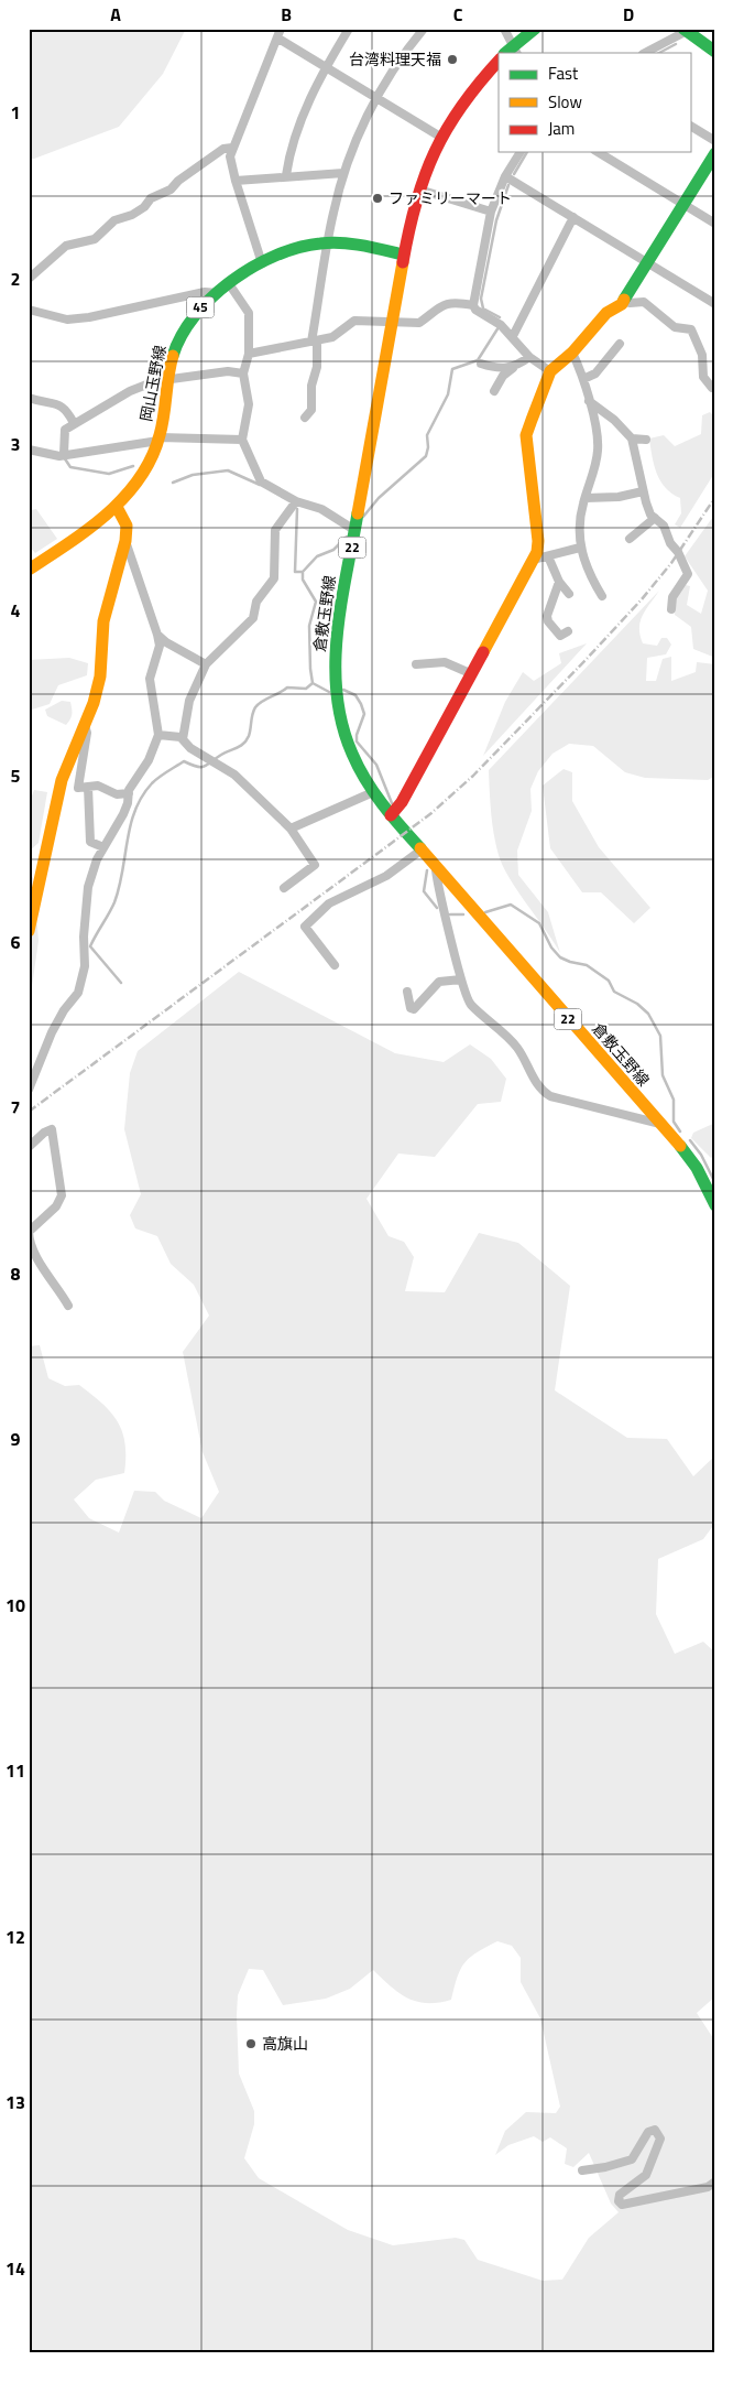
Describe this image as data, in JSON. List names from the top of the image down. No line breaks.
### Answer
{"streets":{"main road":["45","岡山玉野線","22","倉敷玉野線"]},"crossings":[["岡山玉野線","倉敷玉野線"]],"places":["台湾料理天福","ファミリーマート","高旗山"],"legend":["Fast","Slow","Jam"],"grid":{"columns":["A","B","C","D"],"rows":["1","2","3","4","5","6","7","8","9","10","11","12","13","14"]}}
